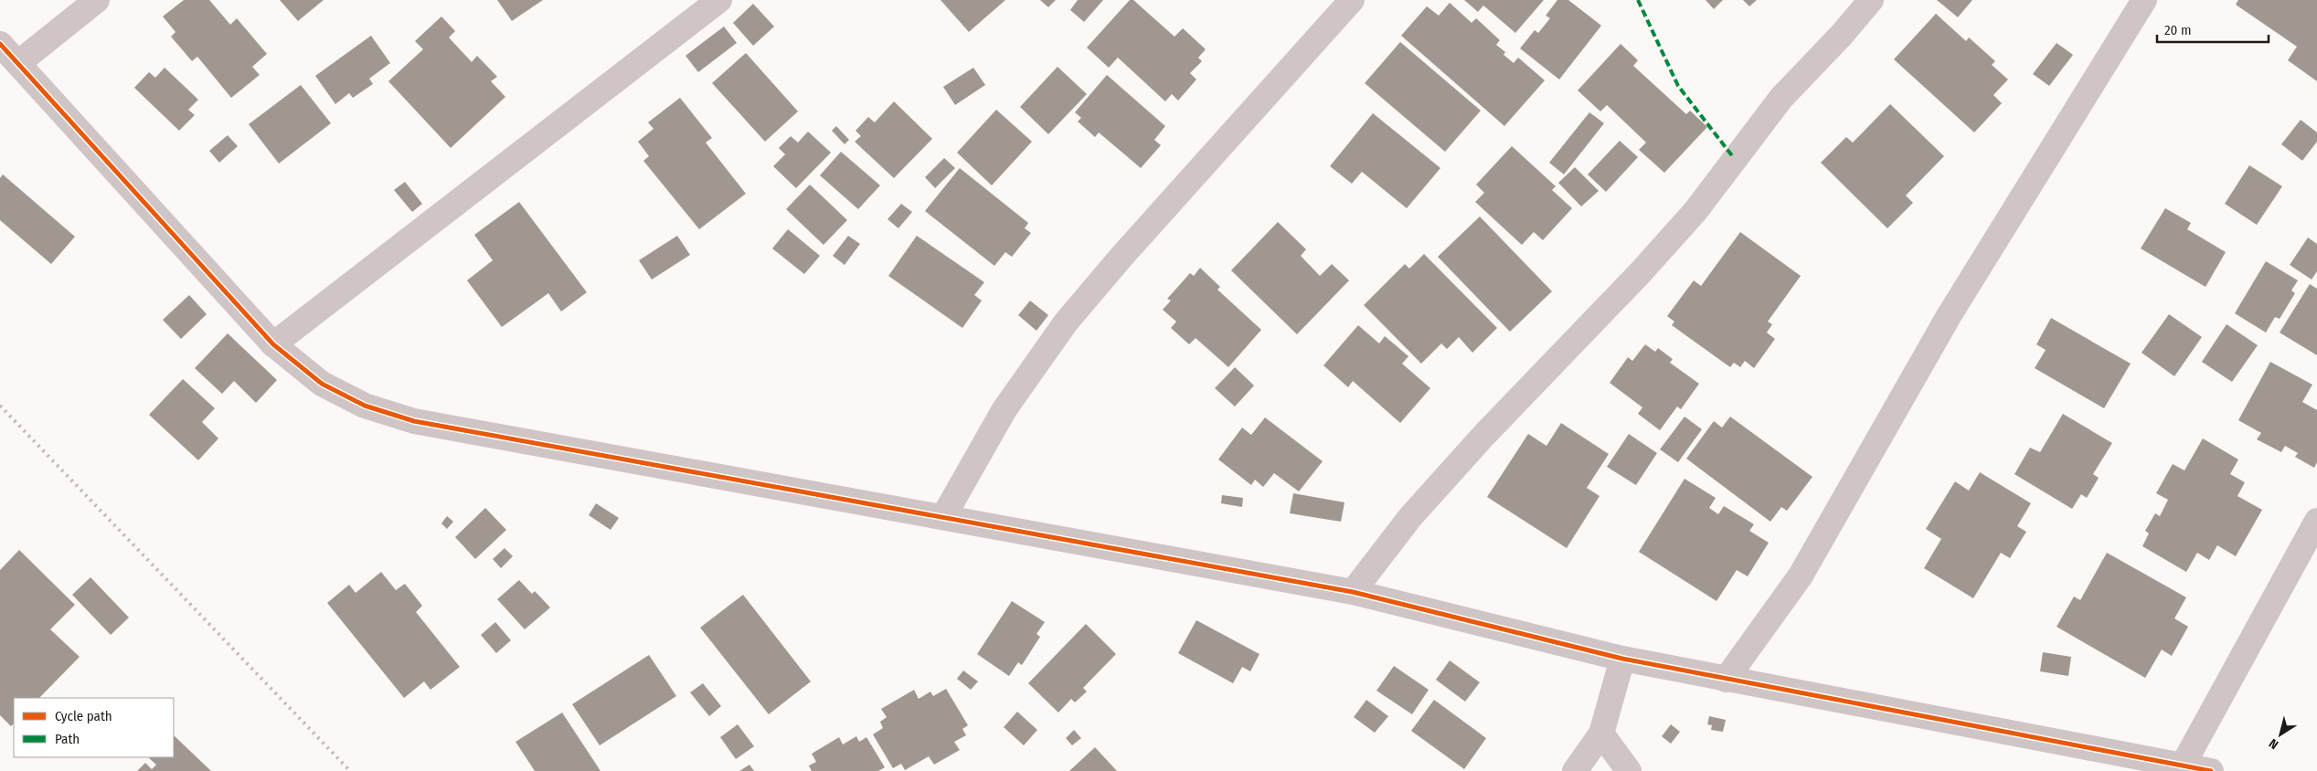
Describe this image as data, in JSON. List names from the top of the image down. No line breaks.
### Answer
{"legend":["Cycle path","Path"],"scale_bar":"20 m","north":"bottom left"}
